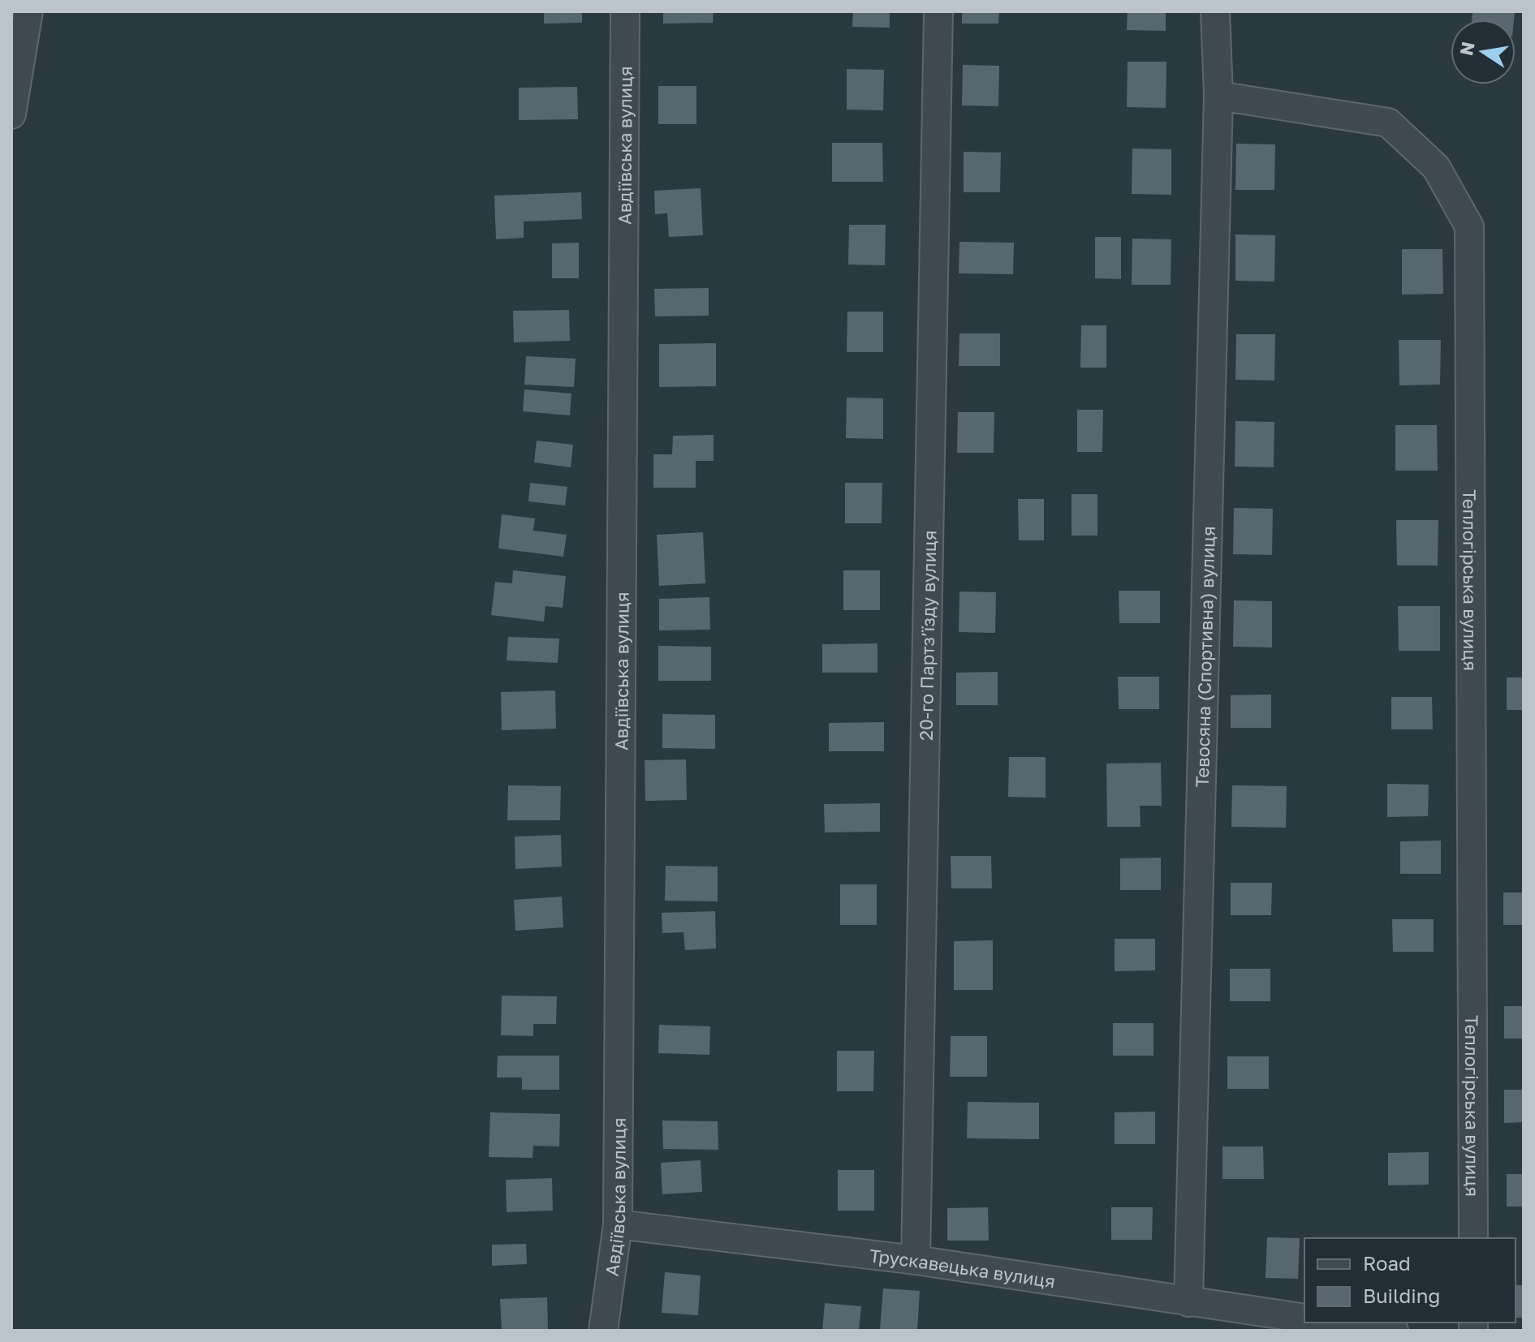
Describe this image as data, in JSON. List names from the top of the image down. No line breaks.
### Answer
{"streets":{"street":["Авдіївська вулиця","Теплогірська вулиця","20-го Партз’їзду вулиця","Тевосяна (Спортивна) вулиця","Трускавецька вулиця"]},"crossings":[["Авдіївська вулиця","Трускавецька вулиця"],["Теплогірська вулиця","Тевосяна (Спортивна) вулиця"],["20-го Партз’їзду вулиця","Трускавецька вулиця"],["Тевосяна (Спортивна) вулиця","Трускавецька вулиця"]],"legend":["Road","Building"],"north":"left"}
